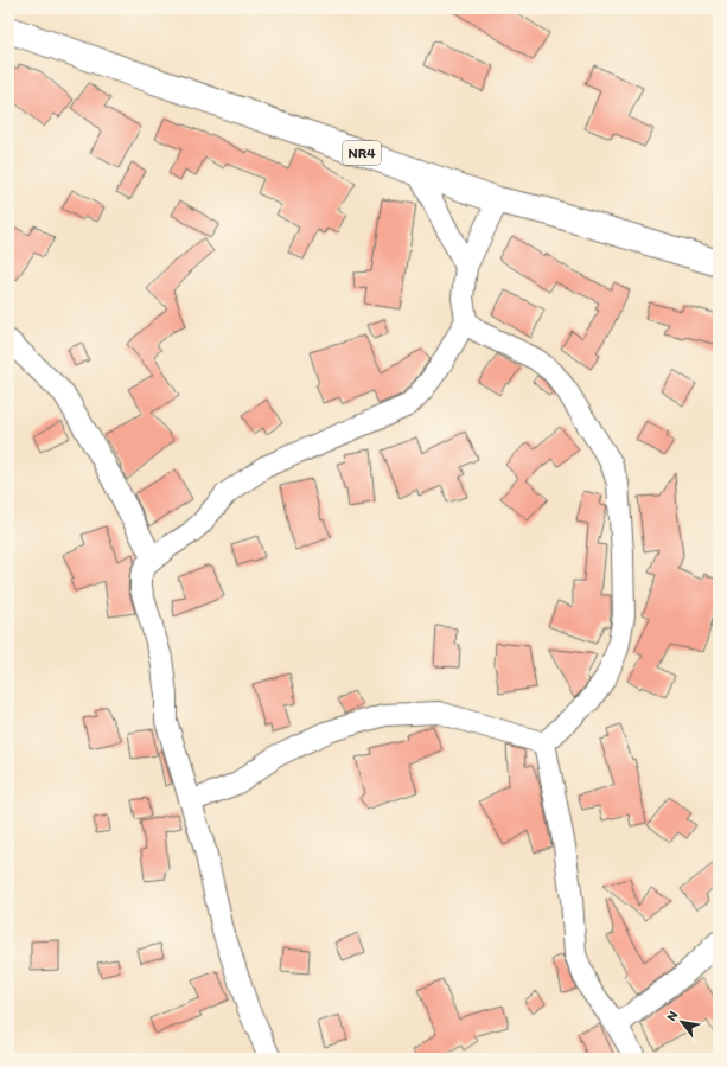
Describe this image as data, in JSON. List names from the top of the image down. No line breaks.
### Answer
{"streets":{"highway":["NR4"]},"north":"top left"}
